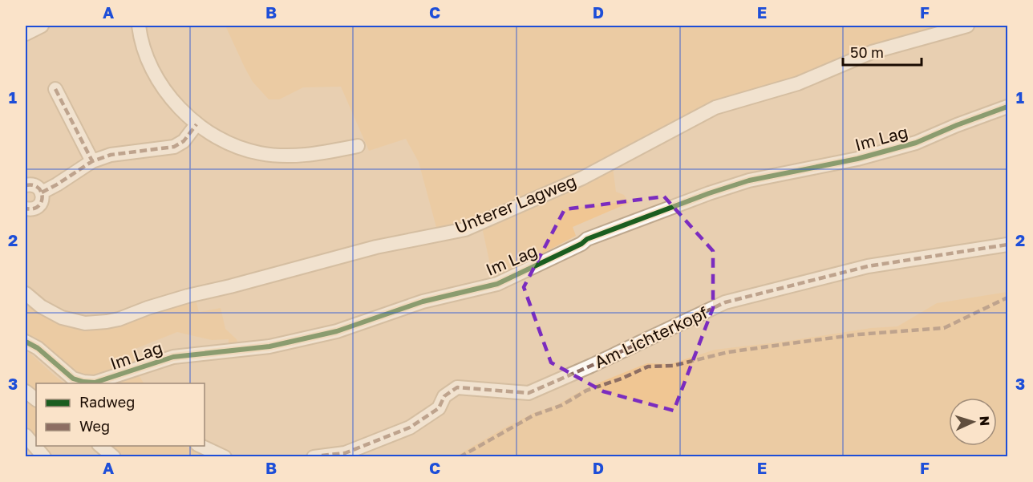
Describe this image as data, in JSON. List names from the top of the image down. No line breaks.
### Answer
{"streets":{"street":["Im Lag","Unterer Lagweg","Am Lichterkopf"]},"legend":["Radweg","Weg"],"scale_bar":"50 m","north":"right","grid":{"columns":["A","B","C","D","E","F"],"rows":["1","2","3"]}}
